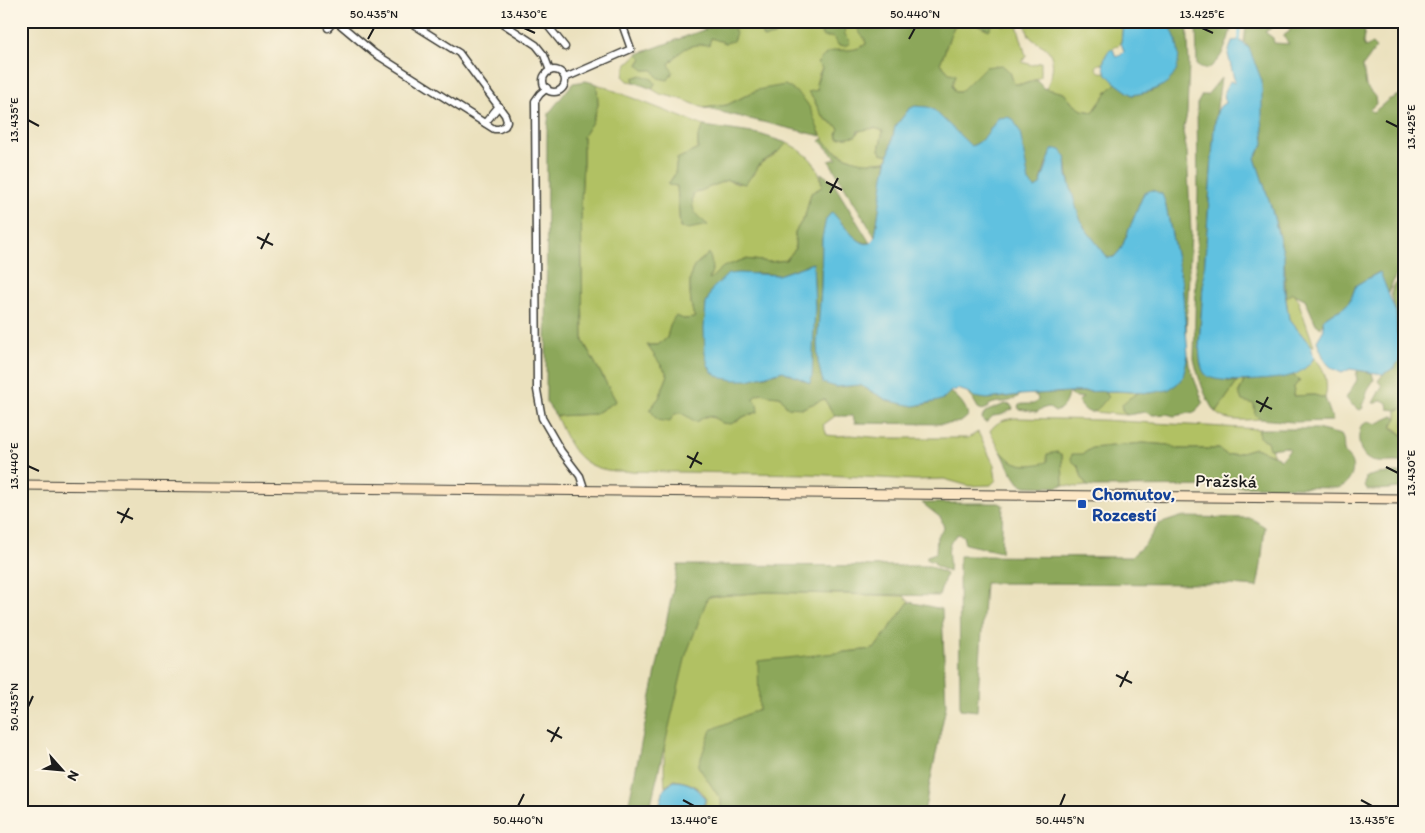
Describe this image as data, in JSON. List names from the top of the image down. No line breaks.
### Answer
{"streets":{"main road":["Pražská"]},"places":{"transit":["Chomutov, Rozcestí"]},"north":"bottom right","coordinates":["50.435°N","13.430°E","50.440°N","13.425°E","13.435°E","13.440°E","50.445°N"]}
